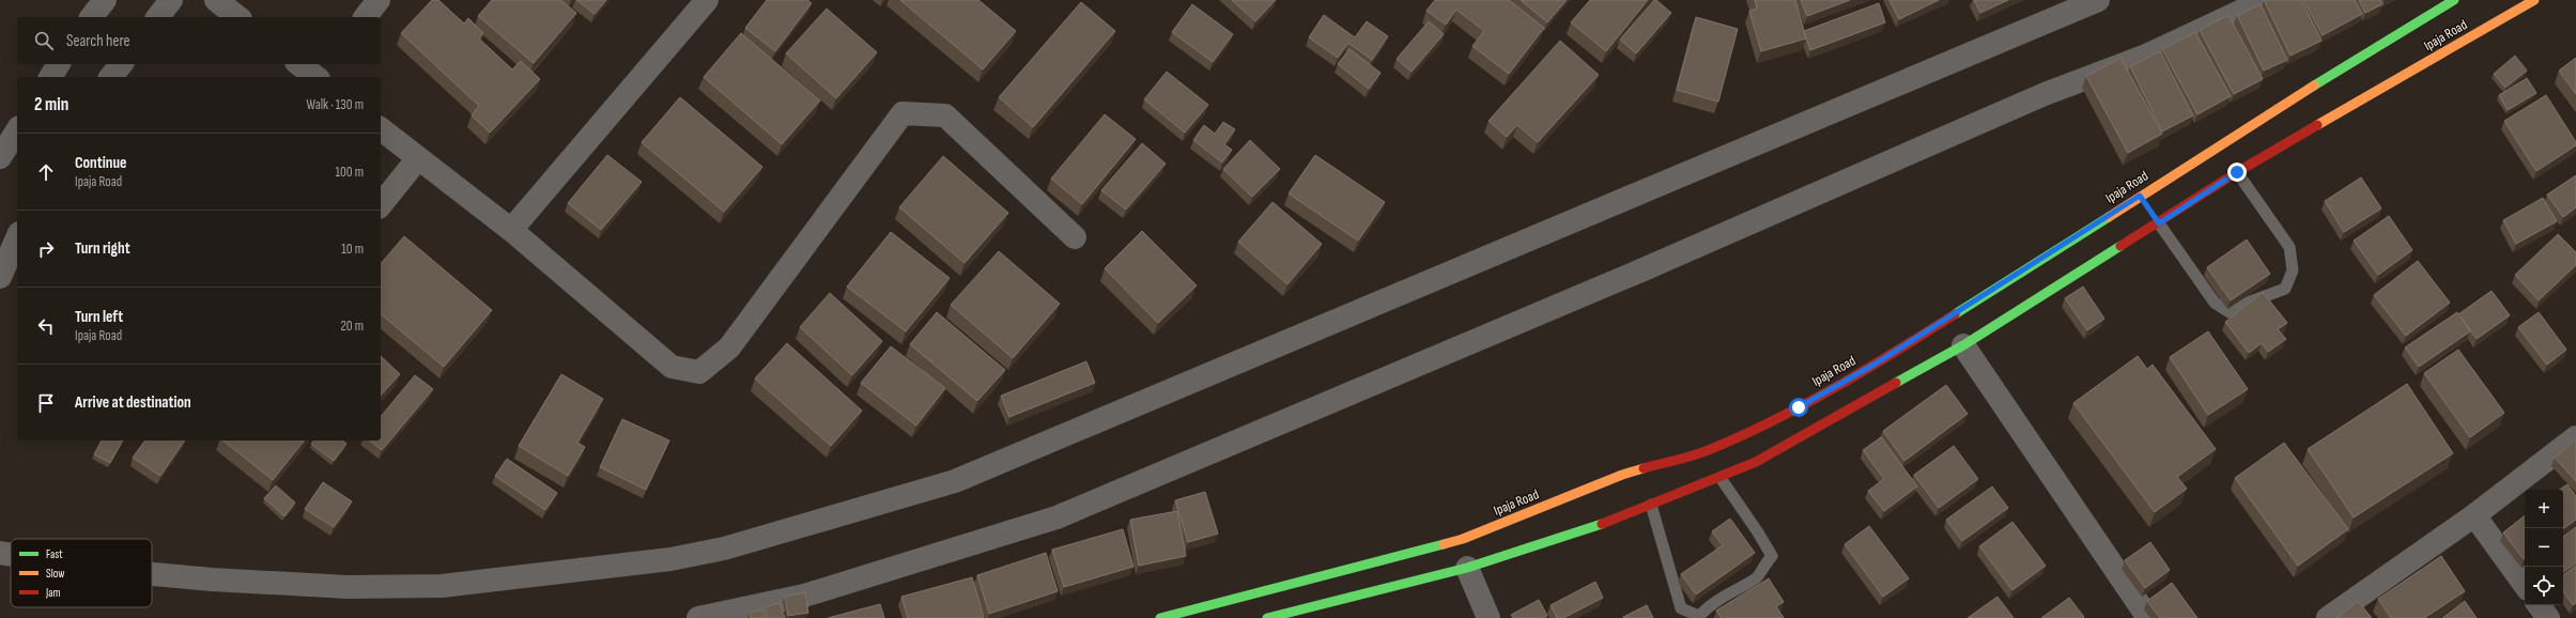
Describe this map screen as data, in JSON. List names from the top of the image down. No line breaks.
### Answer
{"streets":{"main road":["Ipaja Road"]},"legend":["Fast","Slow","Jam"],"page":{"search":"Search here","heading":["2 min","Walk · 130 m"],"list":[["Continue","Ipaja Road","100 m"],["Turn right","10 m"],["Turn left","Ipaja Road","20 m"],"Arrive at destination"],"map_buttons":["+","−"]}}
